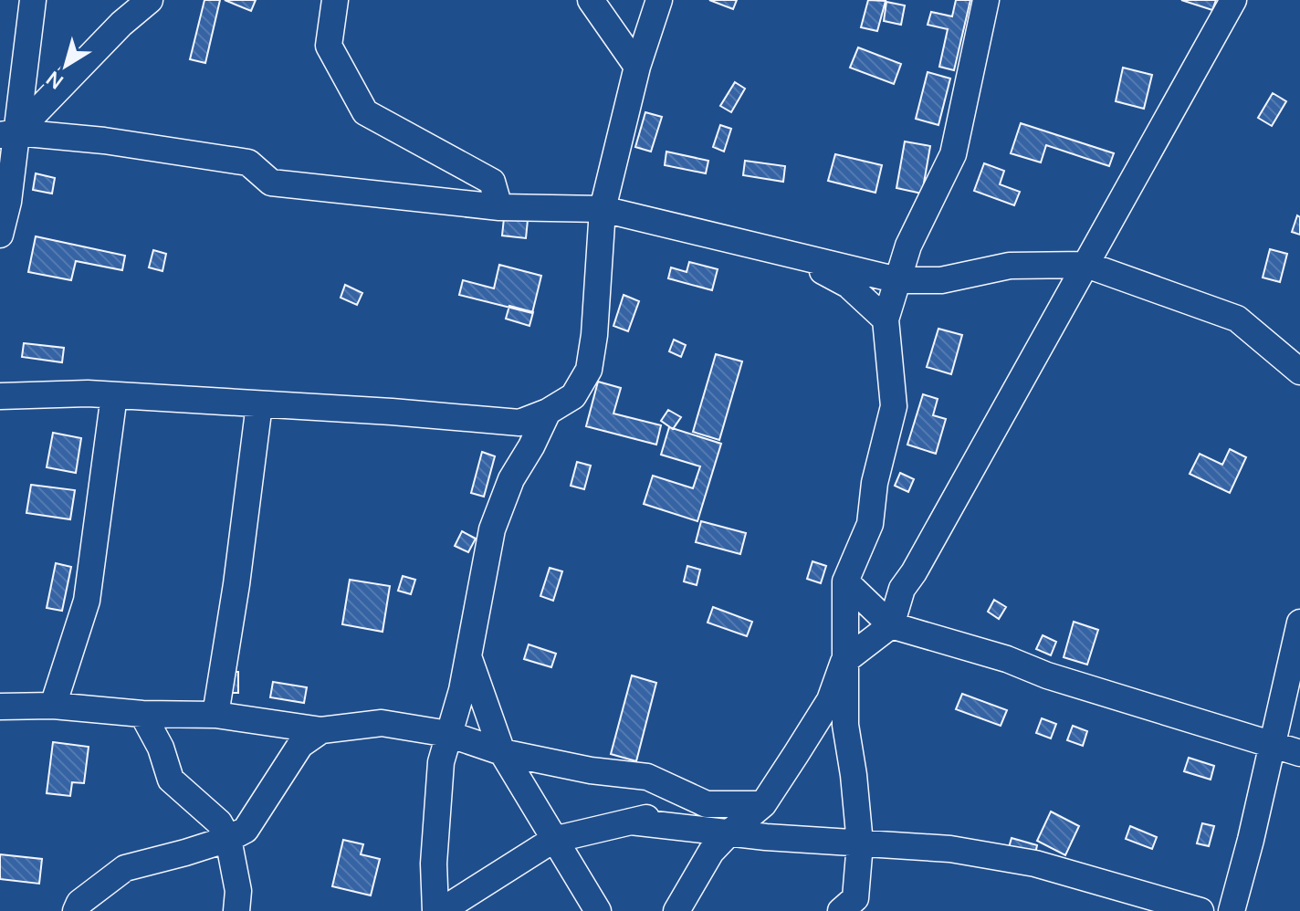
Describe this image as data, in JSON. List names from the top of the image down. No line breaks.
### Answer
{"north":"bottom left"}
